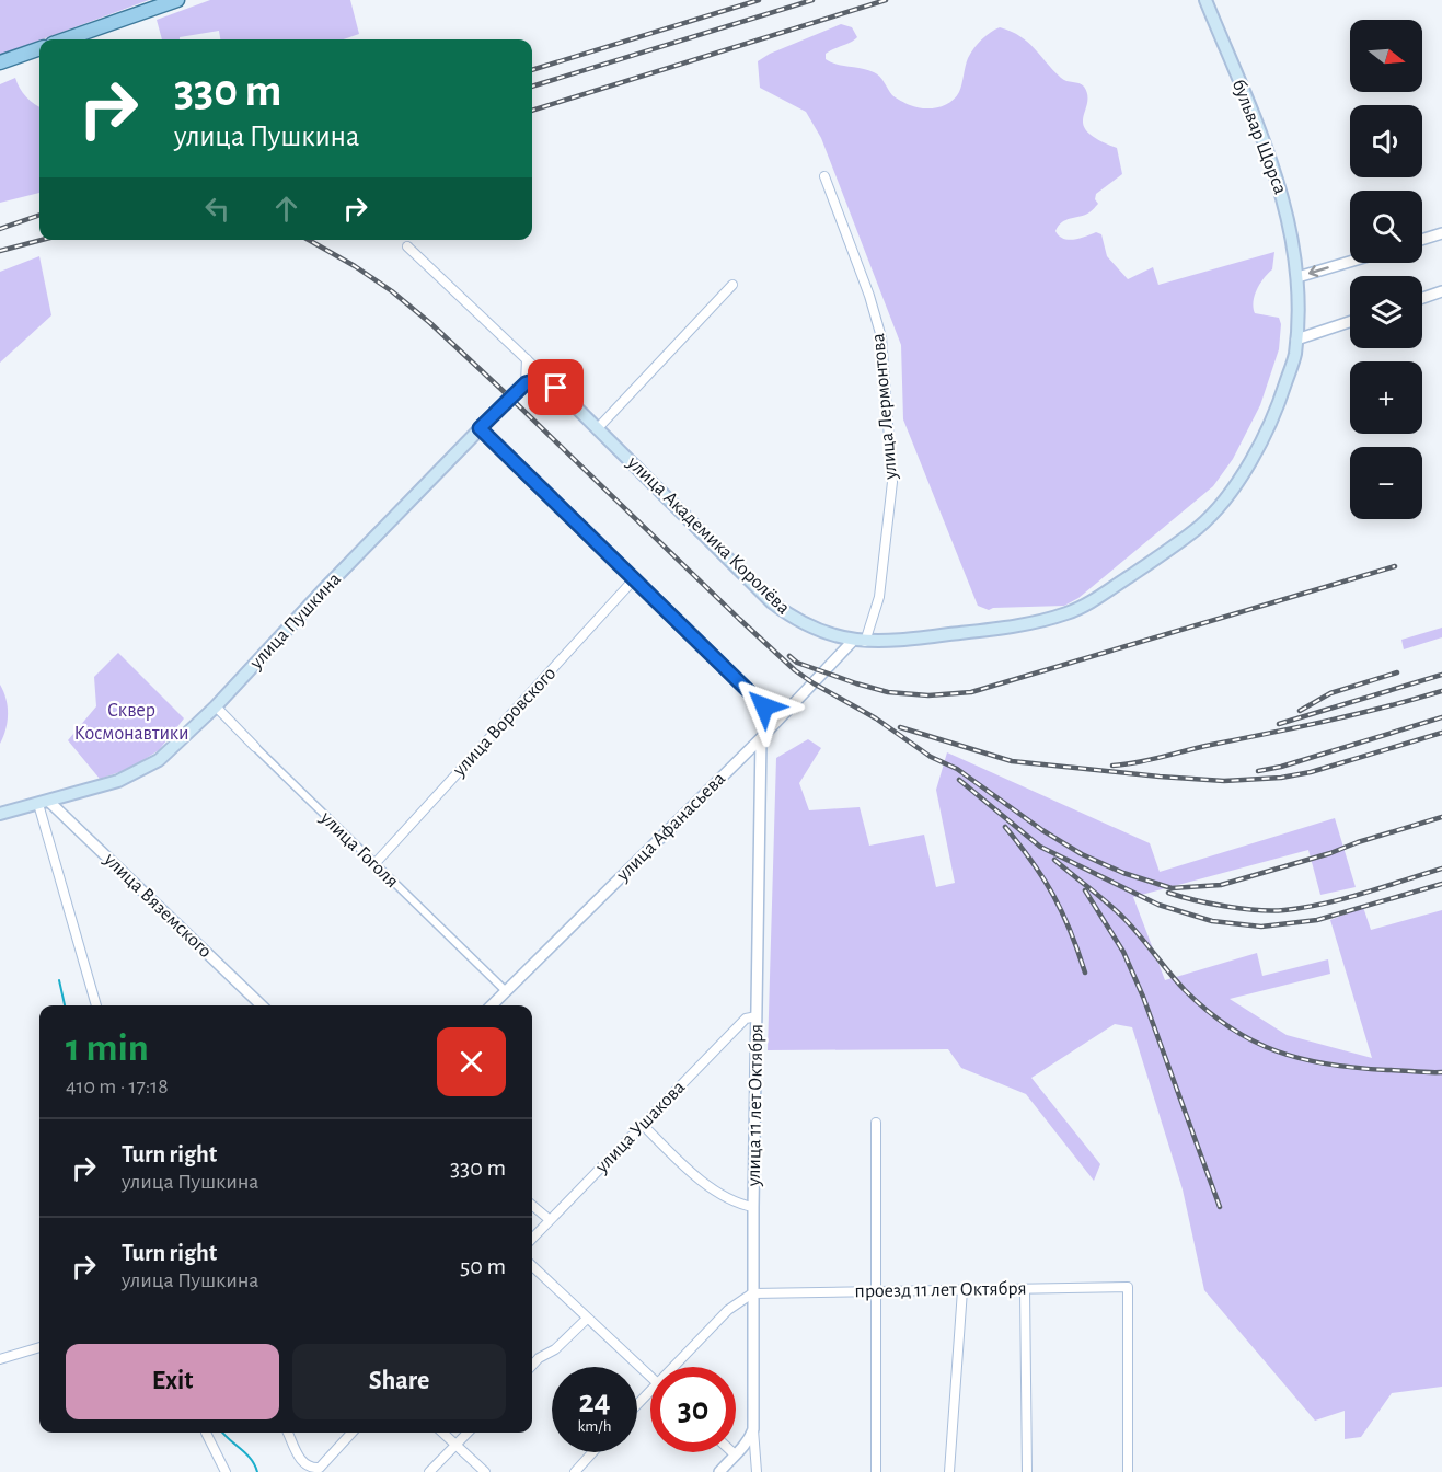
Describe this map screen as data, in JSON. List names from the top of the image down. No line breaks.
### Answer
{"streets":{"main road":["бульвар Щорса","улица Академика Королёва","улица Пушкина"],"street":["улица Лермонтова","улица Воровского","улица Афанасьева","улица Гоголя","улица Вяземского","улица 11 лет Октября","улица Ушакова","проезд 11 лет Октября"]},"crossings":[["бульвар Щорса","улица Академика Королёва"],["улица Лермонтова","улица Академика Королёва"],["улица Лермонтова","улица Афанасьева"],["улица Академика Королёва","улица Афанасьева"],["улица Пушкина","улица Гоголя"],["улица Пушкина","улица Вяземского"],["улица Воровского","улица Гоголя"],["улица Афанасьева","улица Гоголя"],["улица Афанасьева","улица 11 лет Октября"],["улица 11 лет Октября","улица Ушакова"],["улица 11 лет Октября","проезд 11 лет Октября"]],"parks":["Сквер Космонавтики"],"north":"right","page":{"map_buttons":["+","−"],"turn":["330 m","улица Пушкина"],"heading":["1 min","410 m · 17:18"],"list":[{"name":"Turn right","note":"улица Пушкина","value":"330 m"},{"name":"Turn right","note":"улица Пушкина","value":"50 m"}],"buttons":["Exit","Share"],"speed":"24 km/h","limit":"30"}}
